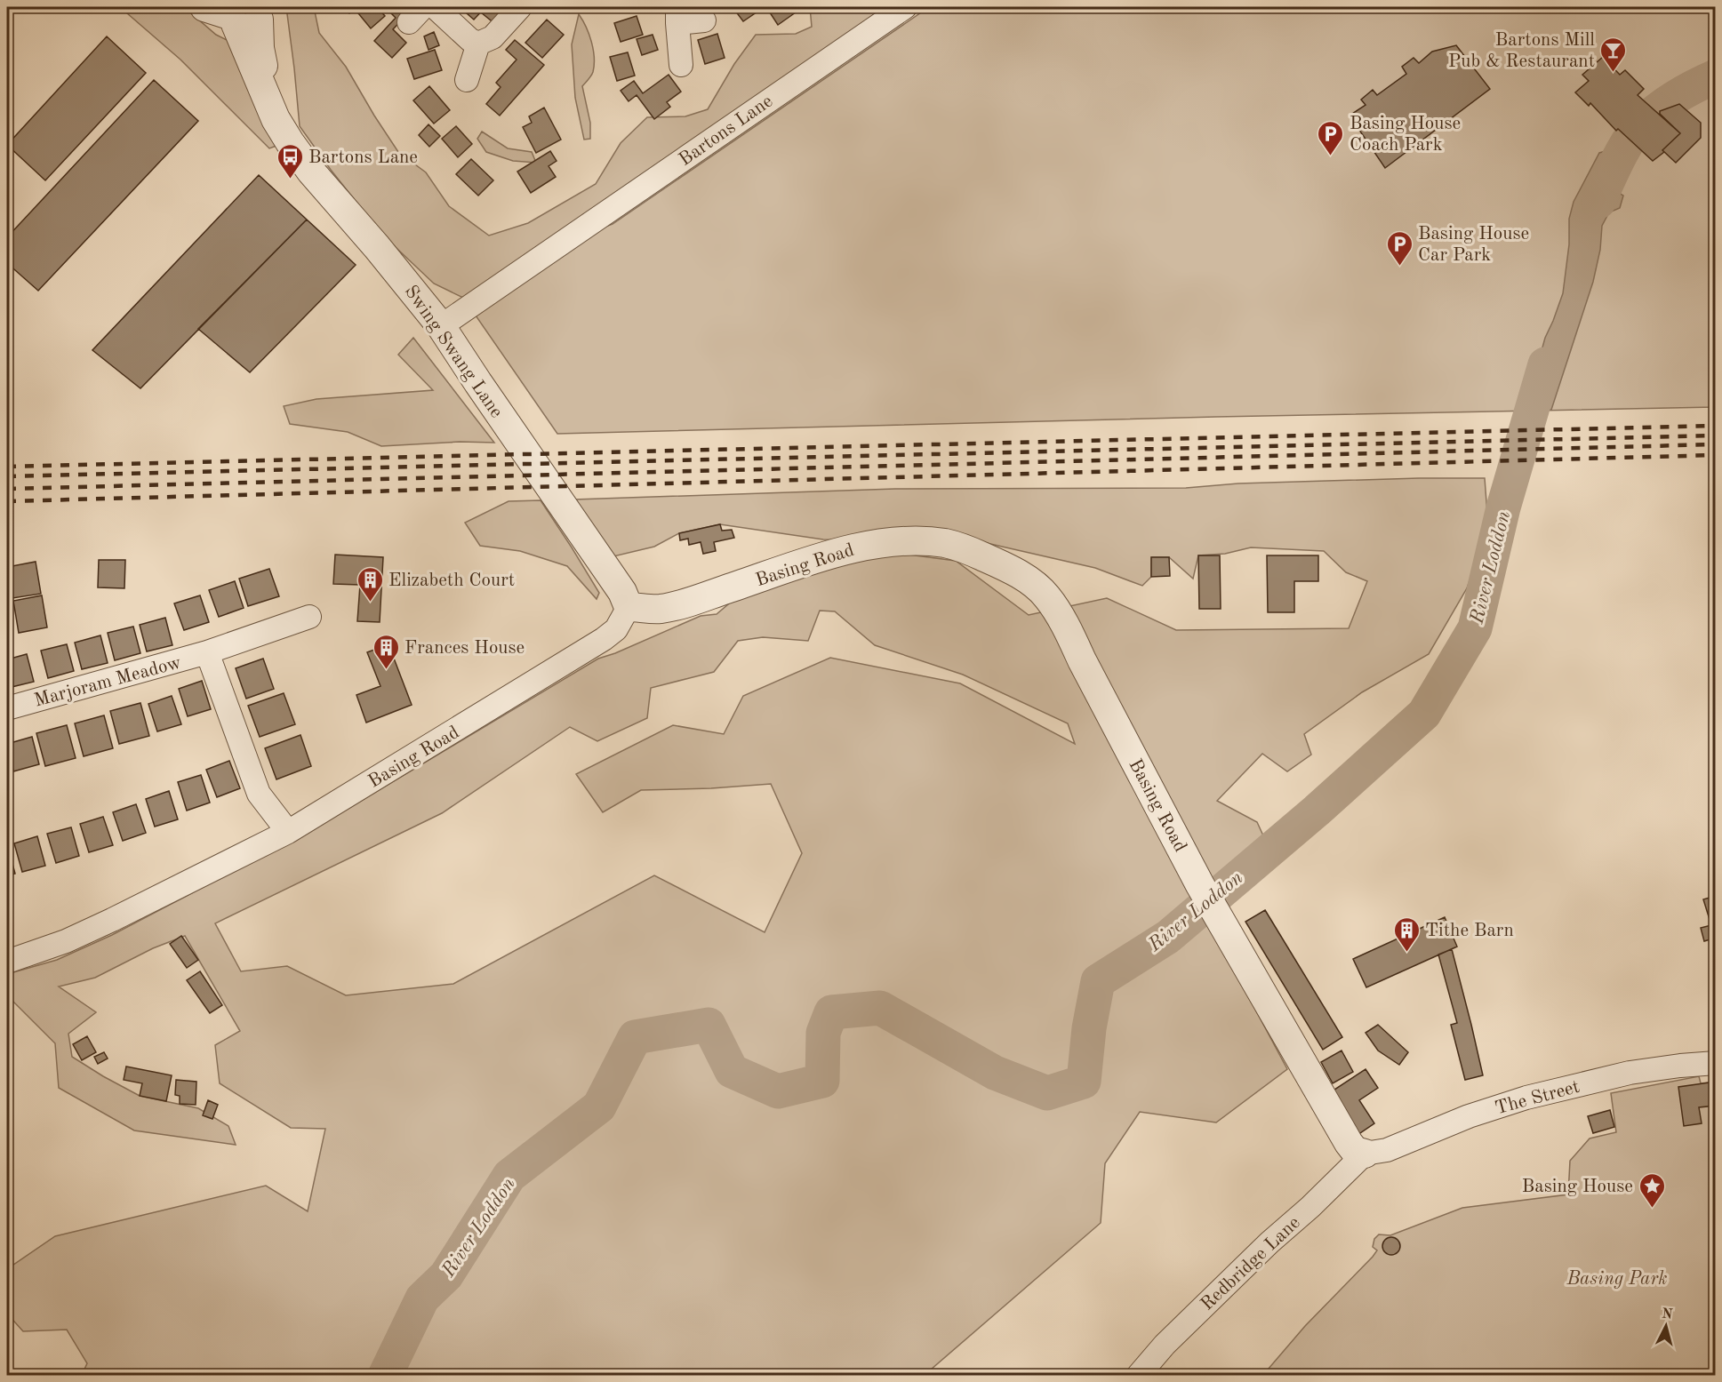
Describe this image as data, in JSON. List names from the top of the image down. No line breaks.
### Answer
{"streets":{"street":["Bartons Lane","Swing Swang Lane","Basing Road","Marjoram Meadow","The Street","Redbridge Lane"]},"crossings":[["Bartons Lane","Swing Swang Lane"],["Swing Swang Lane","Basing Road"],["Basing Road","The Street"],["Basing Road","Redbridge Lane"],["The Street","Redbridge Lane"]],"water":["River Loddon"],"parks":["Basing Park"],"places":{"bar":["Bartons Mill Pub & Restaurant"],"parking":["Basing House Coach Park","Basing House Car Park"],"bus stop":["Bartons Lane"],"building":["Elizabeth Court","Frances House","Tithe Barn"],"place":["Basing House"]},"north":"top"}
